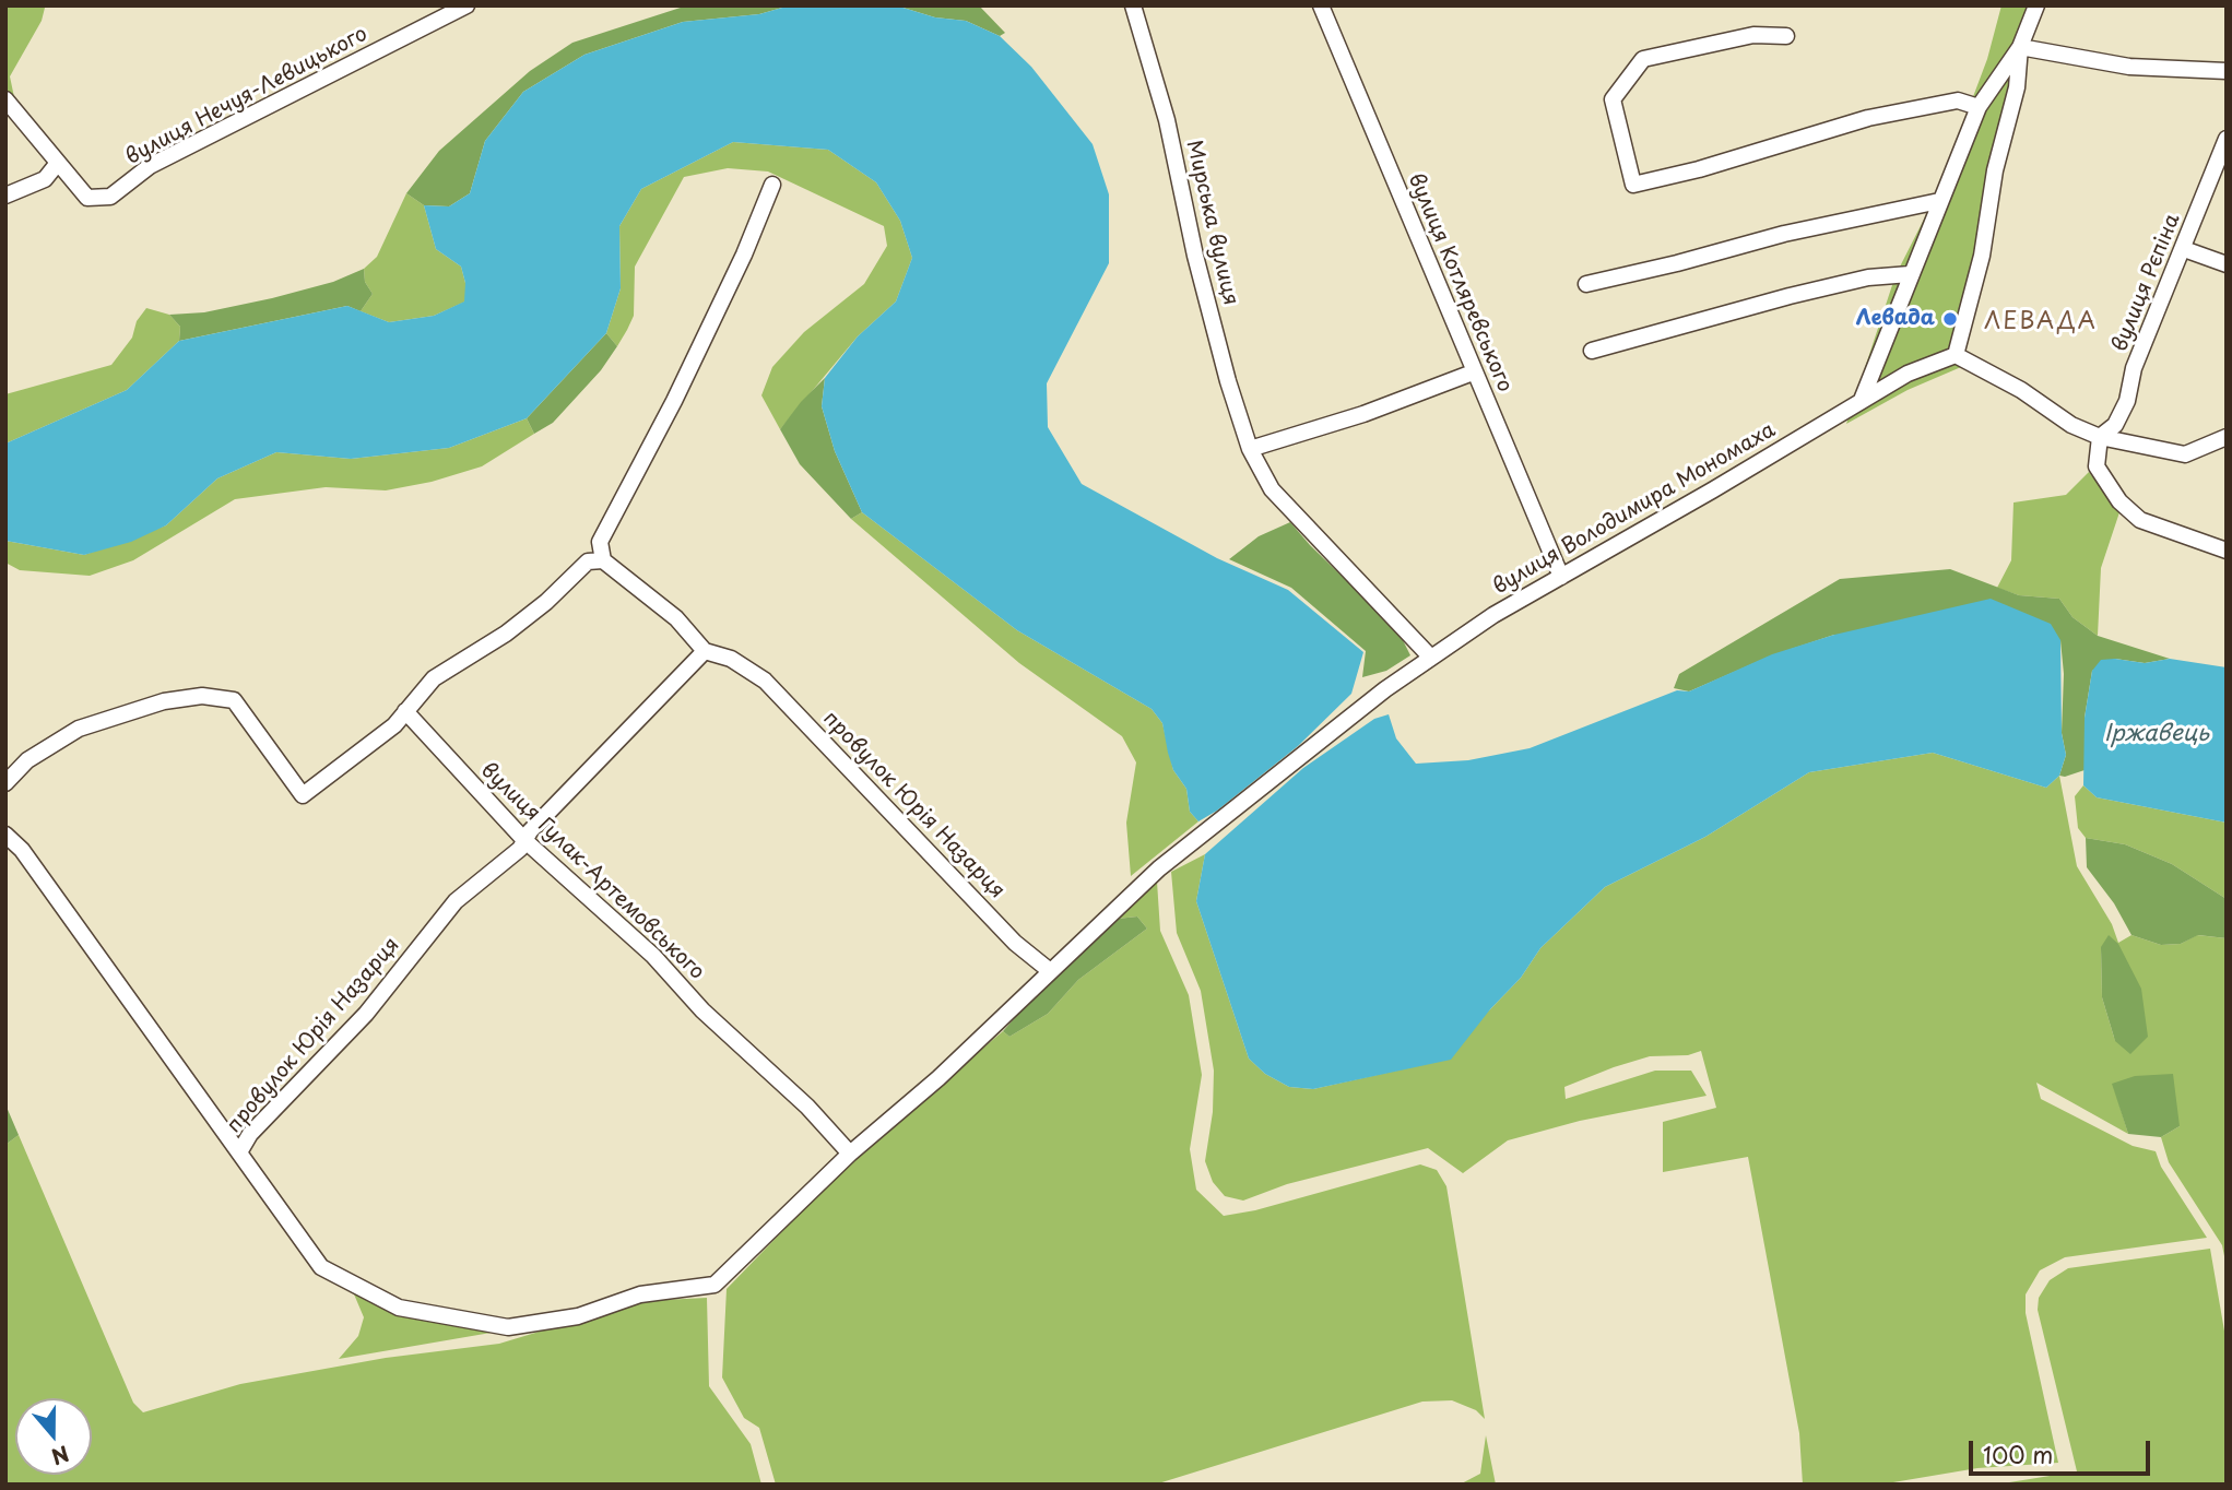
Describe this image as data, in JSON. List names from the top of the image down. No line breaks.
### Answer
{"streets":{"street":["вулиця Нечуя-Левицького","Мирська вулиця","вулиця Котляревського","вулиця Рєпіна","вулиця Володимира Мономаха","провулок Юрія Назарця","вулиця Гулак-Артемовського"]},"crossings":[["Мирська вулиця","вулиця Володимира Мономаха"],["вулиця Котляревського","вулиця Володимира Мономаха"],["вулиця Володимира Мономаха","провулок Юрія Назарця"],["вулиця Володимира Мономаха","вулиця Гулак-Артемовського"],["провулок Юрія Назарця","вулиця Гулак-Артемовського"]],"districts":["ЛЕВАДА"],"water":["Іржавець"],"places":["Левада"],"scale_bar":"100 m","north":"bottom"}
